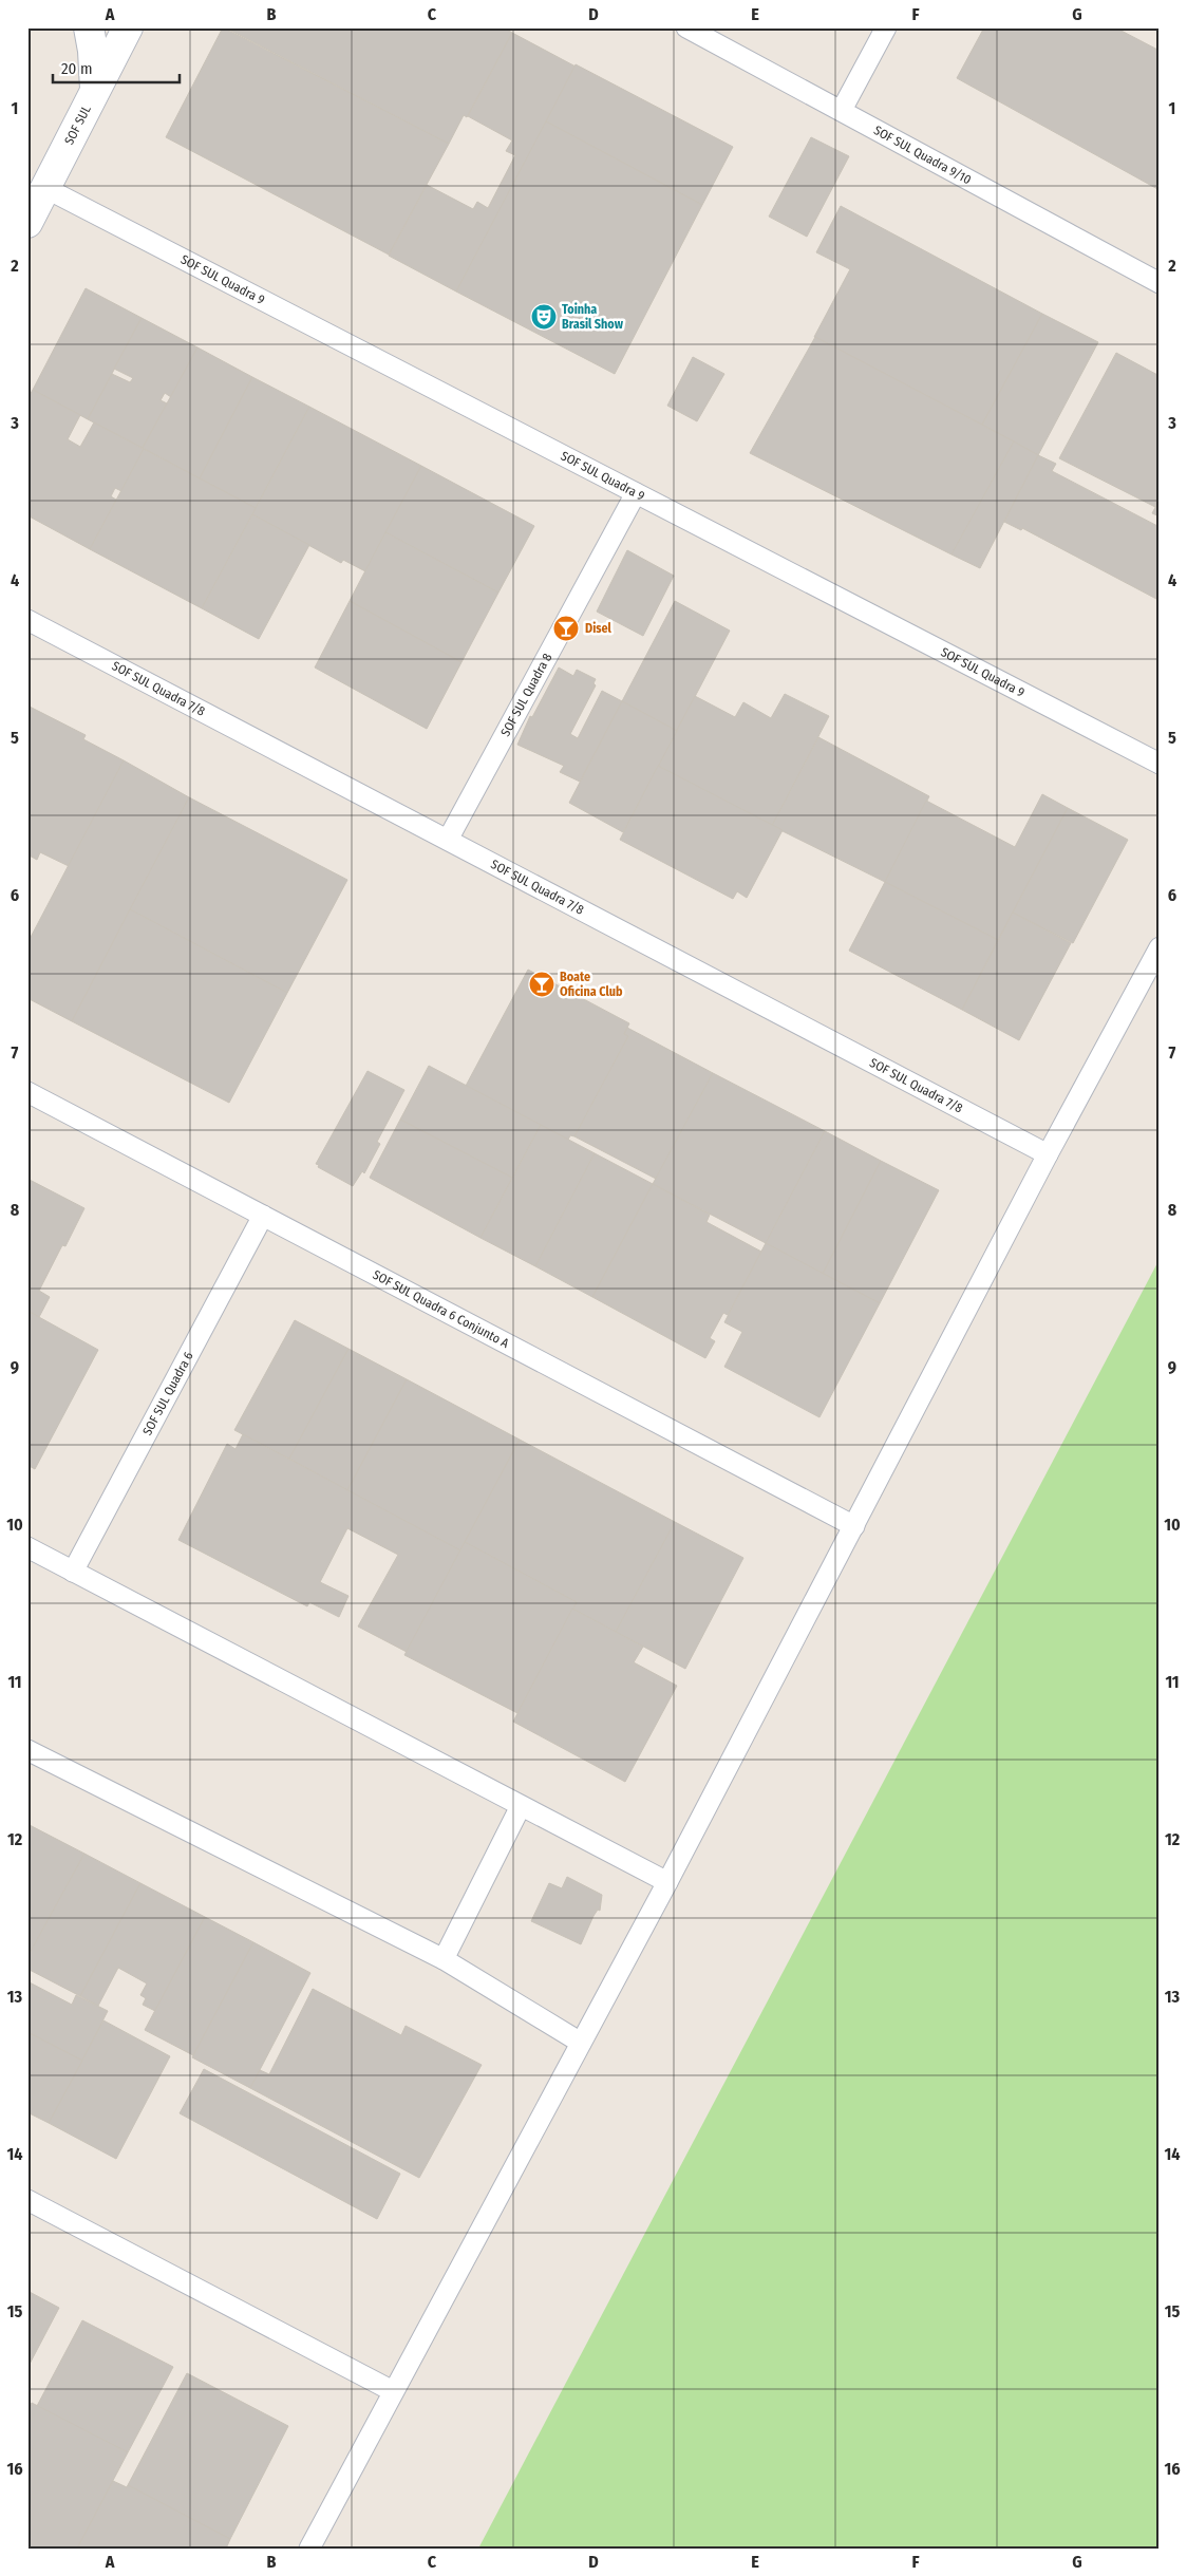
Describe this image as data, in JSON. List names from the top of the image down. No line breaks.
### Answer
{"streets":{"street":["SOF SUL"],"lane":["SOF SUL Quadra 9/10","SOF SUL Quadra 9","SOF SUL Quadra 7/8","SOF SUL Quadra 8","SOF SUL Quadra 6 Conjunto A","SOF SUL Quadra 6"]},"crossings":[["SOF SUL","SOF SUL Quadra 9"],["SOF SUL Quadra 9","SOF SUL Quadra 8"],["SOF SUL Quadra 7/8","SOF SUL Quadra 8"],["SOF SUL Quadra 6 Conjunto A","SOF SUL Quadra 6"]],"places":{"theatre":["Toinha Brasil Show"],"bar":["Disel","Boate Oficina Club"]},"scale_bar":"20 m","grid":{"columns":["A","B","C","D","E","F","G"],"rows":["1","2","3","4","5","6","7","8","9","10","11","12","13","14","15","16"]}}
